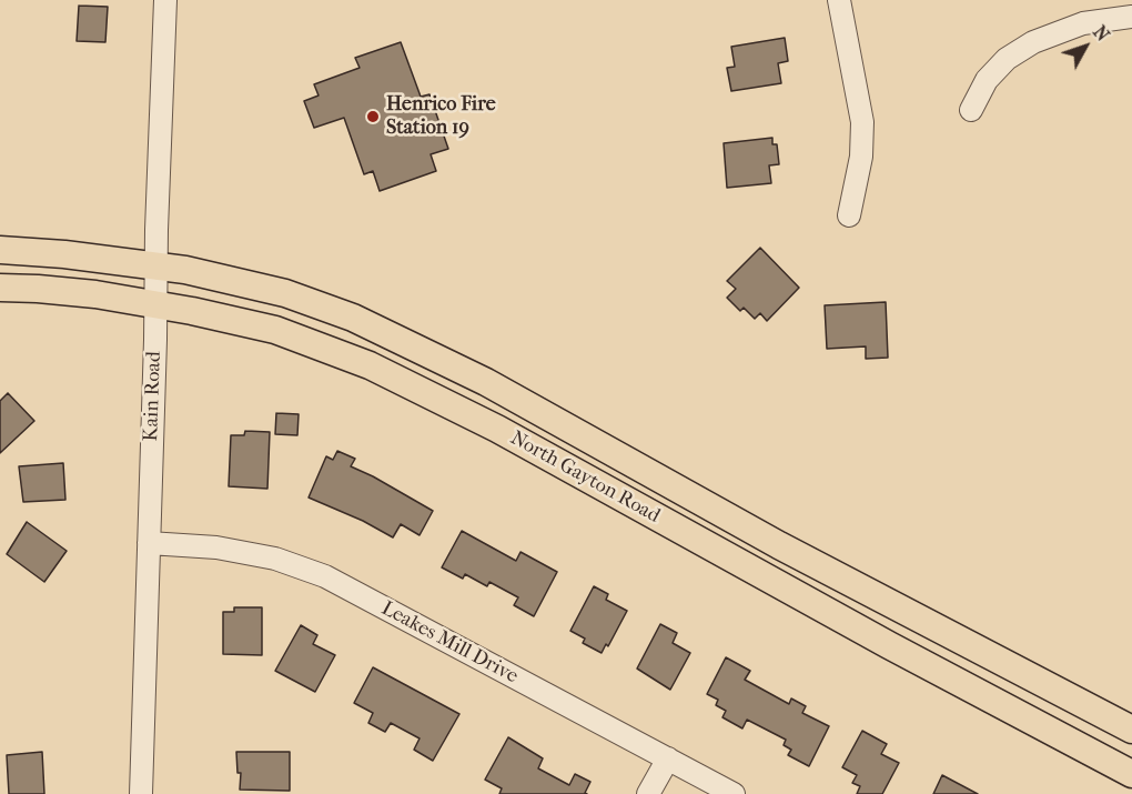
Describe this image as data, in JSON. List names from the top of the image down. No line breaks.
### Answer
{"streets":{"main road":["North Gayton Road"],"street":["Kain Road","Leakes Mill Drive"]},"crossings":[["Kain Road","North Gayton Road"],["Kain Road","Leakes Mill Drive"]],"places":["Henrico Fire Station 19"],"north":"top right"}
